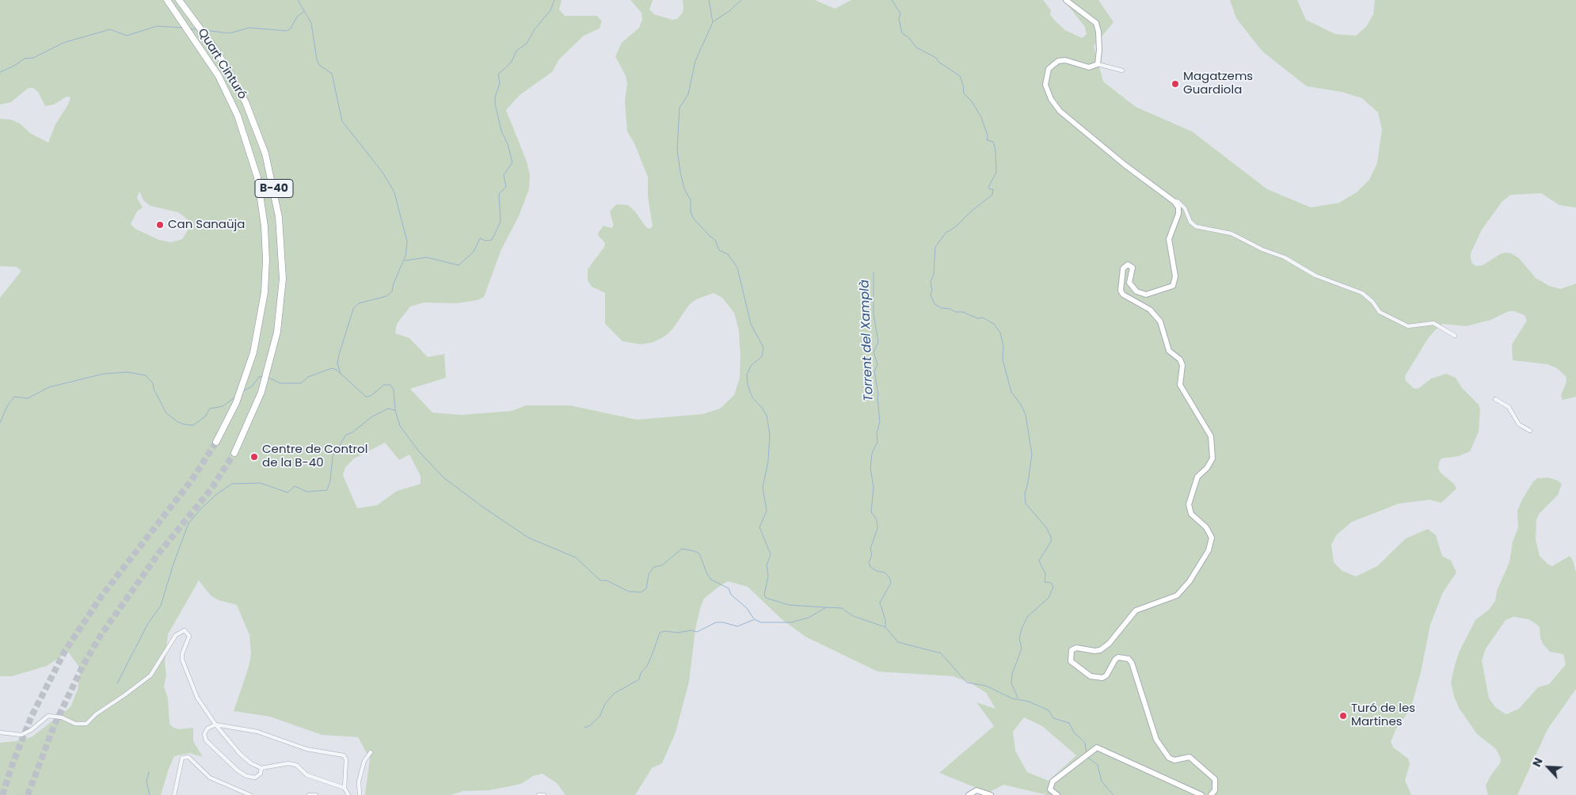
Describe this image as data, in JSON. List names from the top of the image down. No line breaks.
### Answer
{"streets":{"highway":["Quart Cinturó","B-40"]},"water":["Torrent del Xamplà"],"places":["Magatzems Guardiola","Can Sanaüja","Centre de Control de la B-40","Turó de les Martines"],"north":"top left"}
